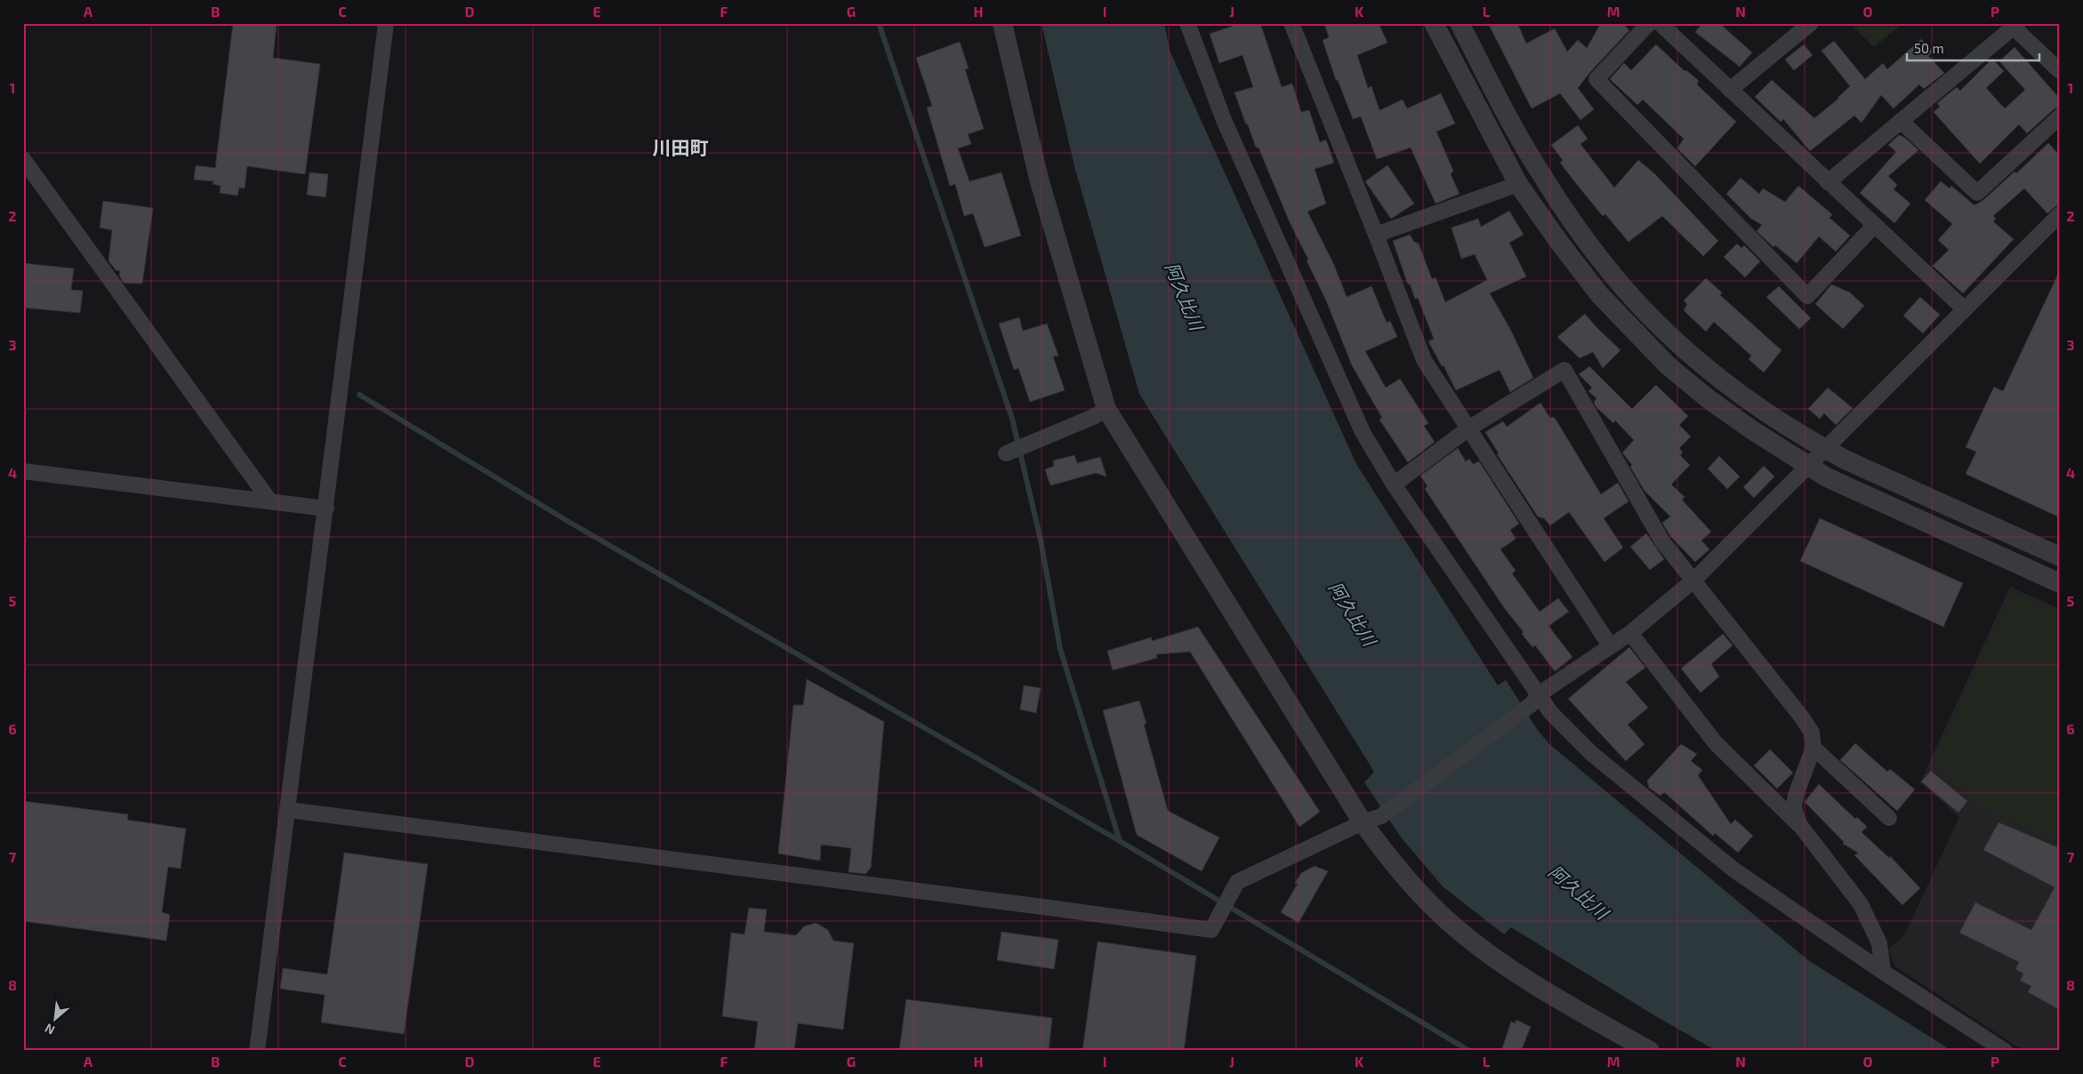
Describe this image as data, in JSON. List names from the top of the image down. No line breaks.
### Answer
{"districts":["川田町"],"water":["阿久比川"],"scale_bar":"50 m","north":"bottom left","grid":{"columns":["A","B","C","D","E","F","G","H","I","J","K","L","M","N","O","P"],"rows":["1","2","3","4","5","6","7","8"]}}
